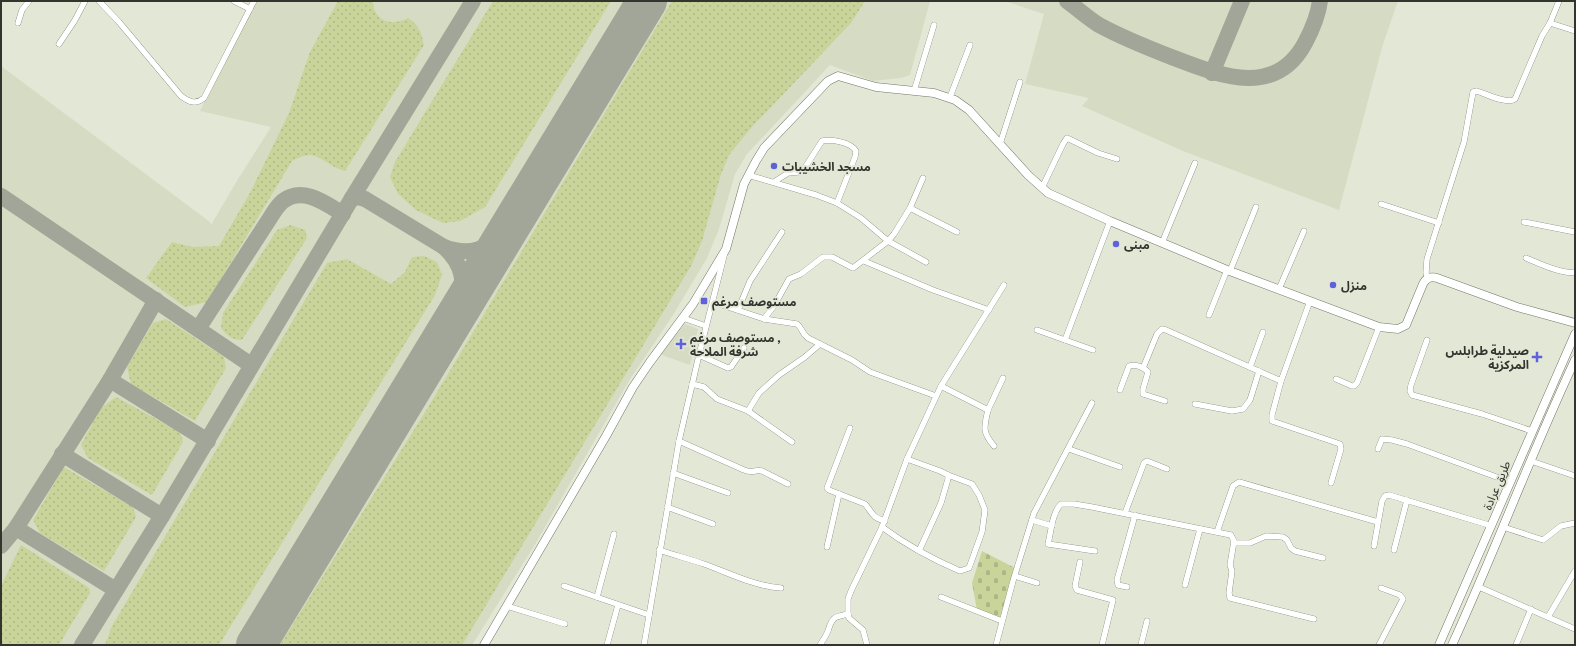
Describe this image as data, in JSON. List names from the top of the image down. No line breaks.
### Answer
{"streets":{"main road":["طريق عرادة"]},"places":{"other":["مسجد الخشيبات","مبنى","منزل"],"transit":["مستوصف مرغم"],"health":["مستوصف مرغم , شرفة الملاحة","صيدلية طرابلس المركزية"]}}
